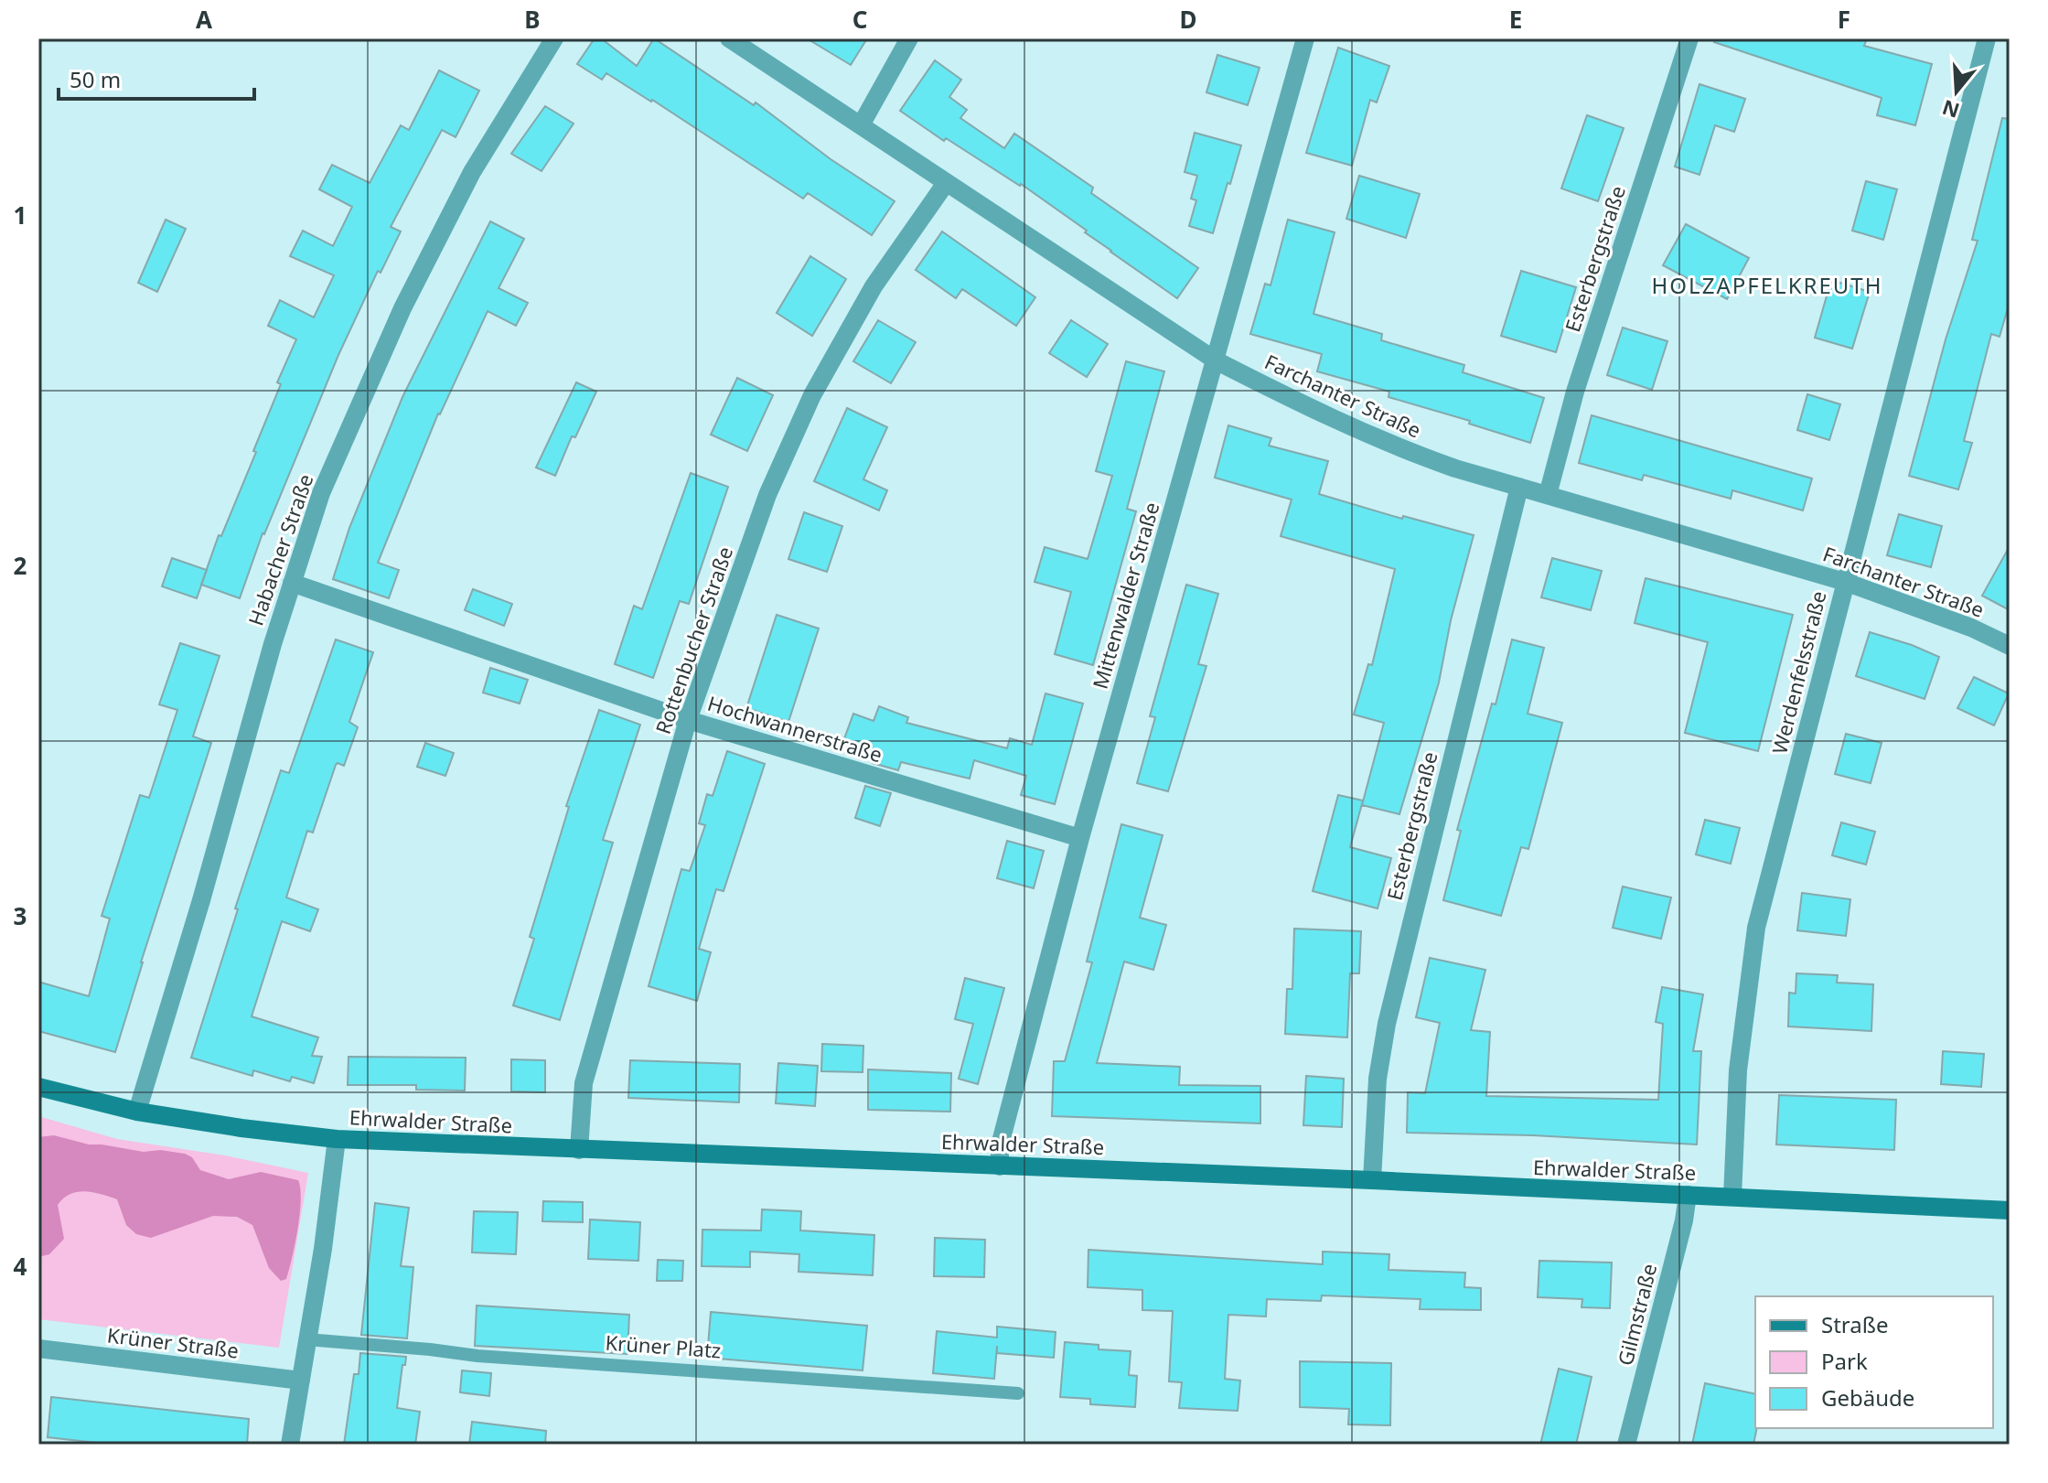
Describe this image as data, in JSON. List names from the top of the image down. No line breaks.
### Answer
{"streets":{"street":["Esterbergstraße","Farchanter Straße","Habacher Straße","Mittenwalder Straße","Rottenbucher Straße","Werdenfelsstraße","Hochwannerstraße","Ehrwalder Straße","Gilmstraße","Krüner Straße"],"lane":["Krüner Platz"]},"crossings":[["Esterbergstraße","Farchanter Straße"],["Esterbergstraße","Ehrwalder Straße"],["Farchanter Straße","Mittenwalder Straße"],["Farchanter Straße","Rottenbucher Straße"],["Farchanter Straße","Werdenfelsstraße"],["Habacher Straße","Hochwannerstraße"],["Habacher Straße","Ehrwalder Straße"],["Mittenwalder Straße","Hochwannerstraße"],["Mittenwalder Straße","Ehrwalder Straße"],["Rottenbucher Straße","Hochwannerstraße"],["Rottenbucher Straße","Ehrwalder Straße"],["Werdenfelsstraße","Ehrwalder Straße"],["Ehrwalder Straße","Gilmstraße"]],"districts":["HOLZAPFELKREUTH"],"legend":["Straße","Park","Gebäude"],"scale_bar":"50 m","north":"bottom","grid":{"columns":["A","B","C","D","E","F"],"rows":["1","2","3","4"]}}
